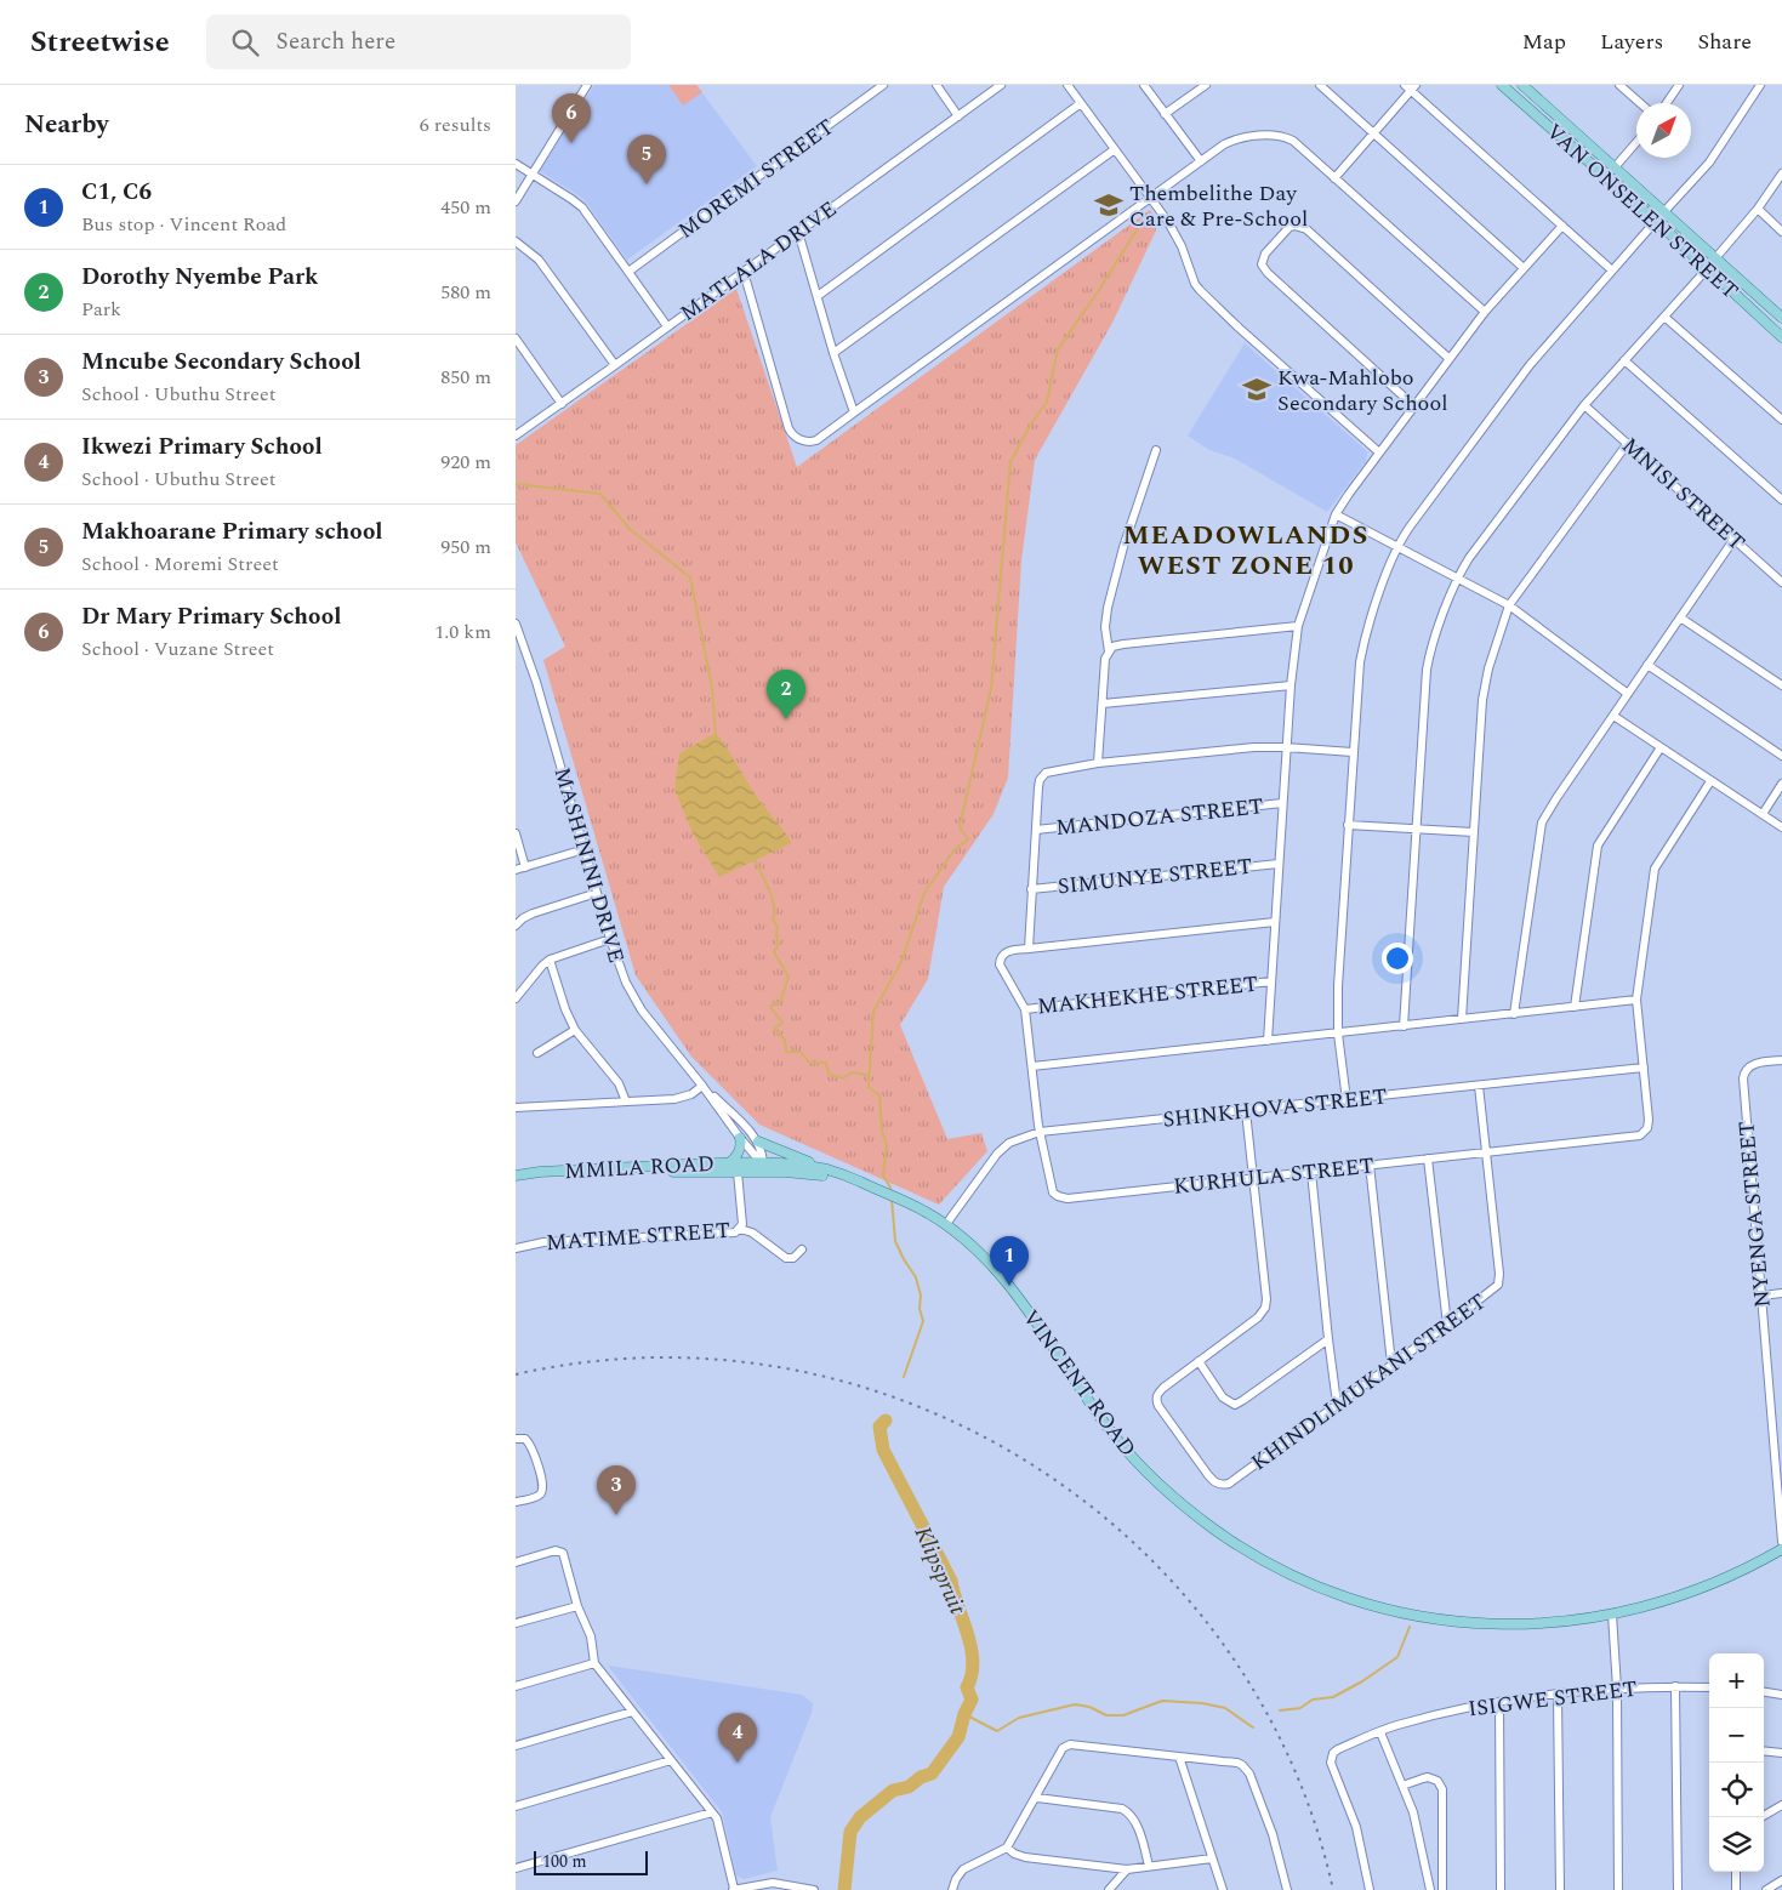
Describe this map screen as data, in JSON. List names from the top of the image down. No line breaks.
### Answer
{"streets":{"main road":["VAN ONSELEN STREET","MMILA ROAD","VINCENT ROAD"],"street":["MOREMI STREET","MATLALA DRIVE","MNISI STREET","MANDOZA STREET","MASHININI DRIVE","SIMUNYE STREET","MAKHEKHE STREET","SHINKHOVA STREET","KURHULA STREET","NYENGA STREET","MATIME STREET","KHINDLIMUKANI STREET","ISIGWE STREET"]},"crossings":[["MASHININI DRIVE","MMILA ROAD"],["MASHININI DRIVE","VINCENT ROAD"],["MAKHEKHE STREET","KURHULA STREET"],["SHINKHOVA STREET","KURHULA STREET"],["SHINKHOVA STREET","KHINDLIMUKANI STREET"],["SHINKHOVA STREET","VINCENT ROAD"],["MMILA ROAD","MATIME STREET"],["MMILA ROAD","VINCENT ROAD"],["KURHULA STREET","KHINDLIMUKANI STREET"],["NYENGA STREET","VINCENT ROAD"]],"districts":["MEADOWLANDS WEST ZONE 10"],"water":["Klipspruit"],"places":{"school or university":["Thembelithe Day Care & Pre-School","Kwa-Mahlobo Secondary School"]},"scale_bar":"100 m","north":"top right","page":{"header":"Streetwise","search":"Search here","nav":["Map","Layers","Share"],"heading":["Nearby","6 results"],"pins":["6","5","2","1","3","4"],"list":[{"mark":"1","name":"C1, C6","note":"Bus stop · Vincent Road","value":"450 m"},{"mark":"2","name":"Dorothy Nyembe Park","note":"Park","value":"580 m"},{"mark":"3","name":"Mncube Secondary School","note":"School · Ubuthu Street","value":"850 m"},{"mark":"4","name":"Ikwezi Primary School","note":"School · Ubuthu Street","value":"920 m"},{"mark":"5","name":"Makhoarane Primary school","note":"School · Moremi Street","value":"950 m"},{"mark":"6","name":"Dr Mary Primary School","note":"School · Vuzane Street","value":"1.0 km"}],"map_buttons":["+","−"],"scale":"100 m"}}
